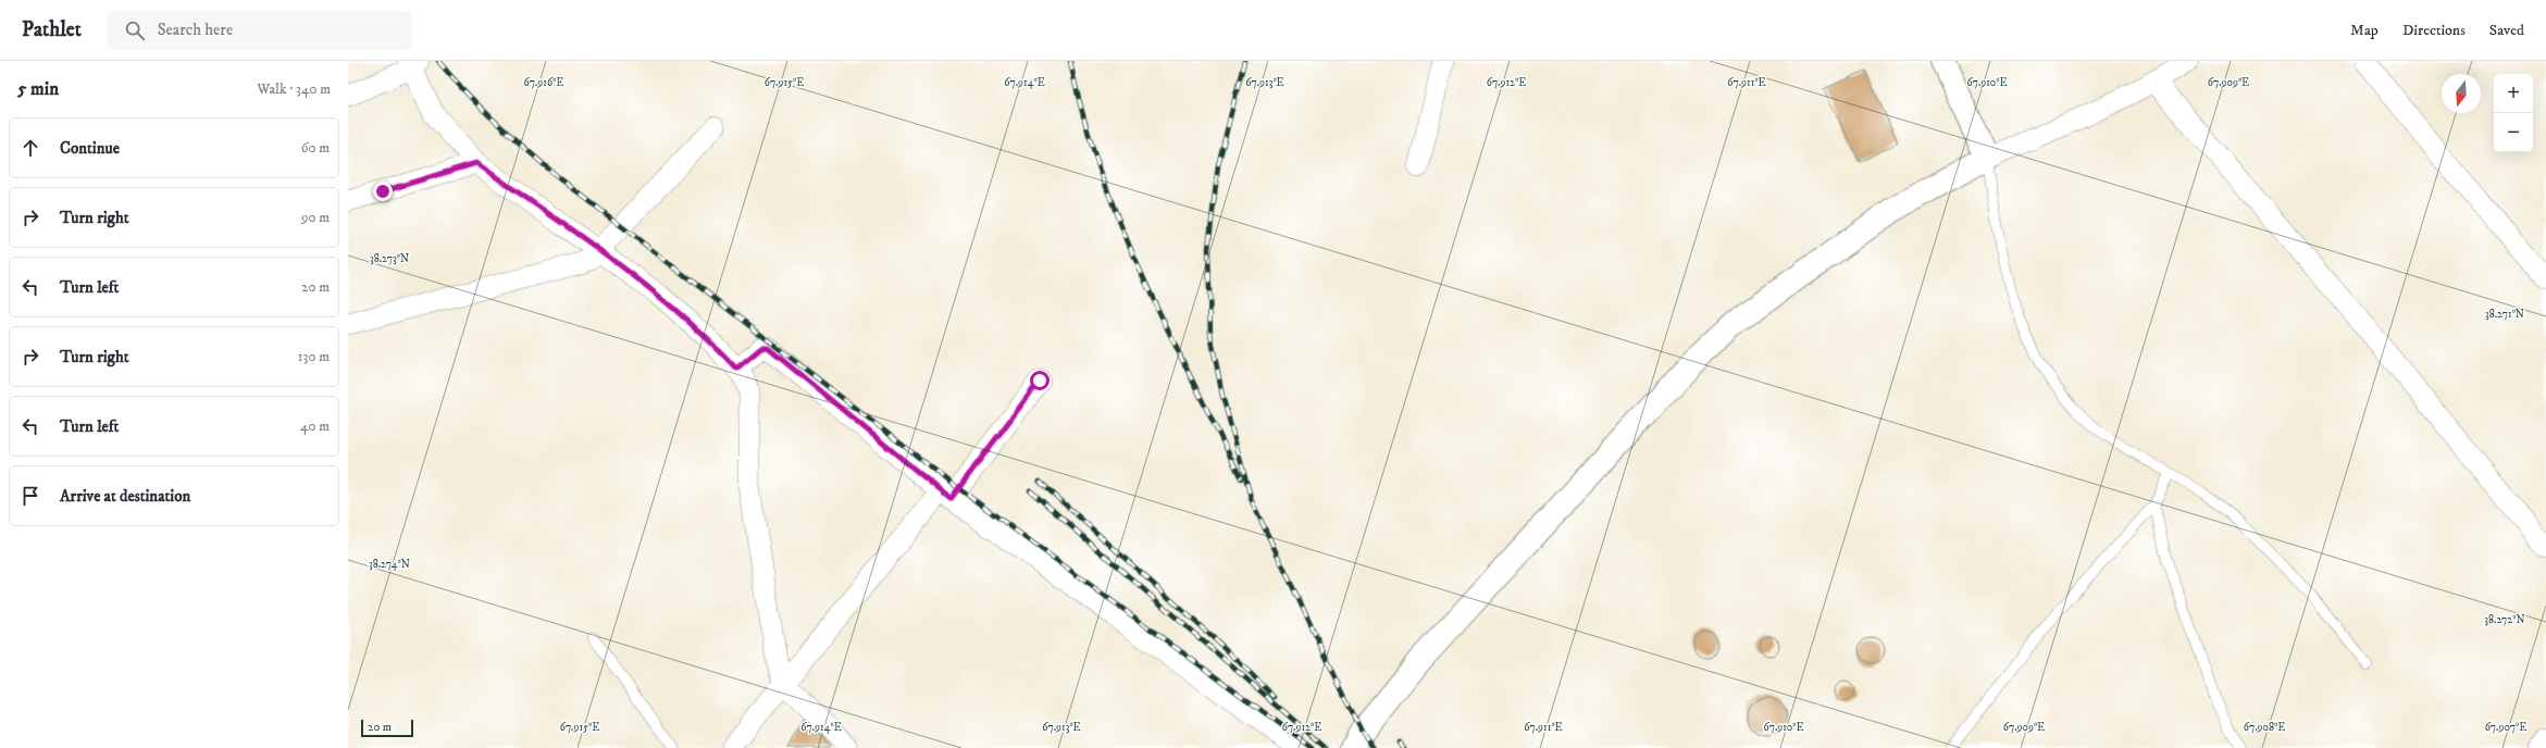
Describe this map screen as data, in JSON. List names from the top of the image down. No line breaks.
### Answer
{"scale_bar":"20 m","north":"bottom","page":{"header":"Pathlet","search":"Search here","nav":["Map","Directions","Saved"],"heading":["5 min","Walk · 340 m"],"map_buttons":["+","−"],"list":[["Continue","60 m"],["Turn right","90 m"],["Turn left","20 m"],["Turn right","130 m"],["Turn left","40 m"],"Arrive at destination"],"scale":"20 m"},"coordinates":["67.916°E","67.915°E","67.914°E","67.913°E","67.912°E","67.911°E","67.910°E","67.909°E","38.273°N","38.271°N","38.274°N","38.272°N","67.908°E","67.907°E"]}
